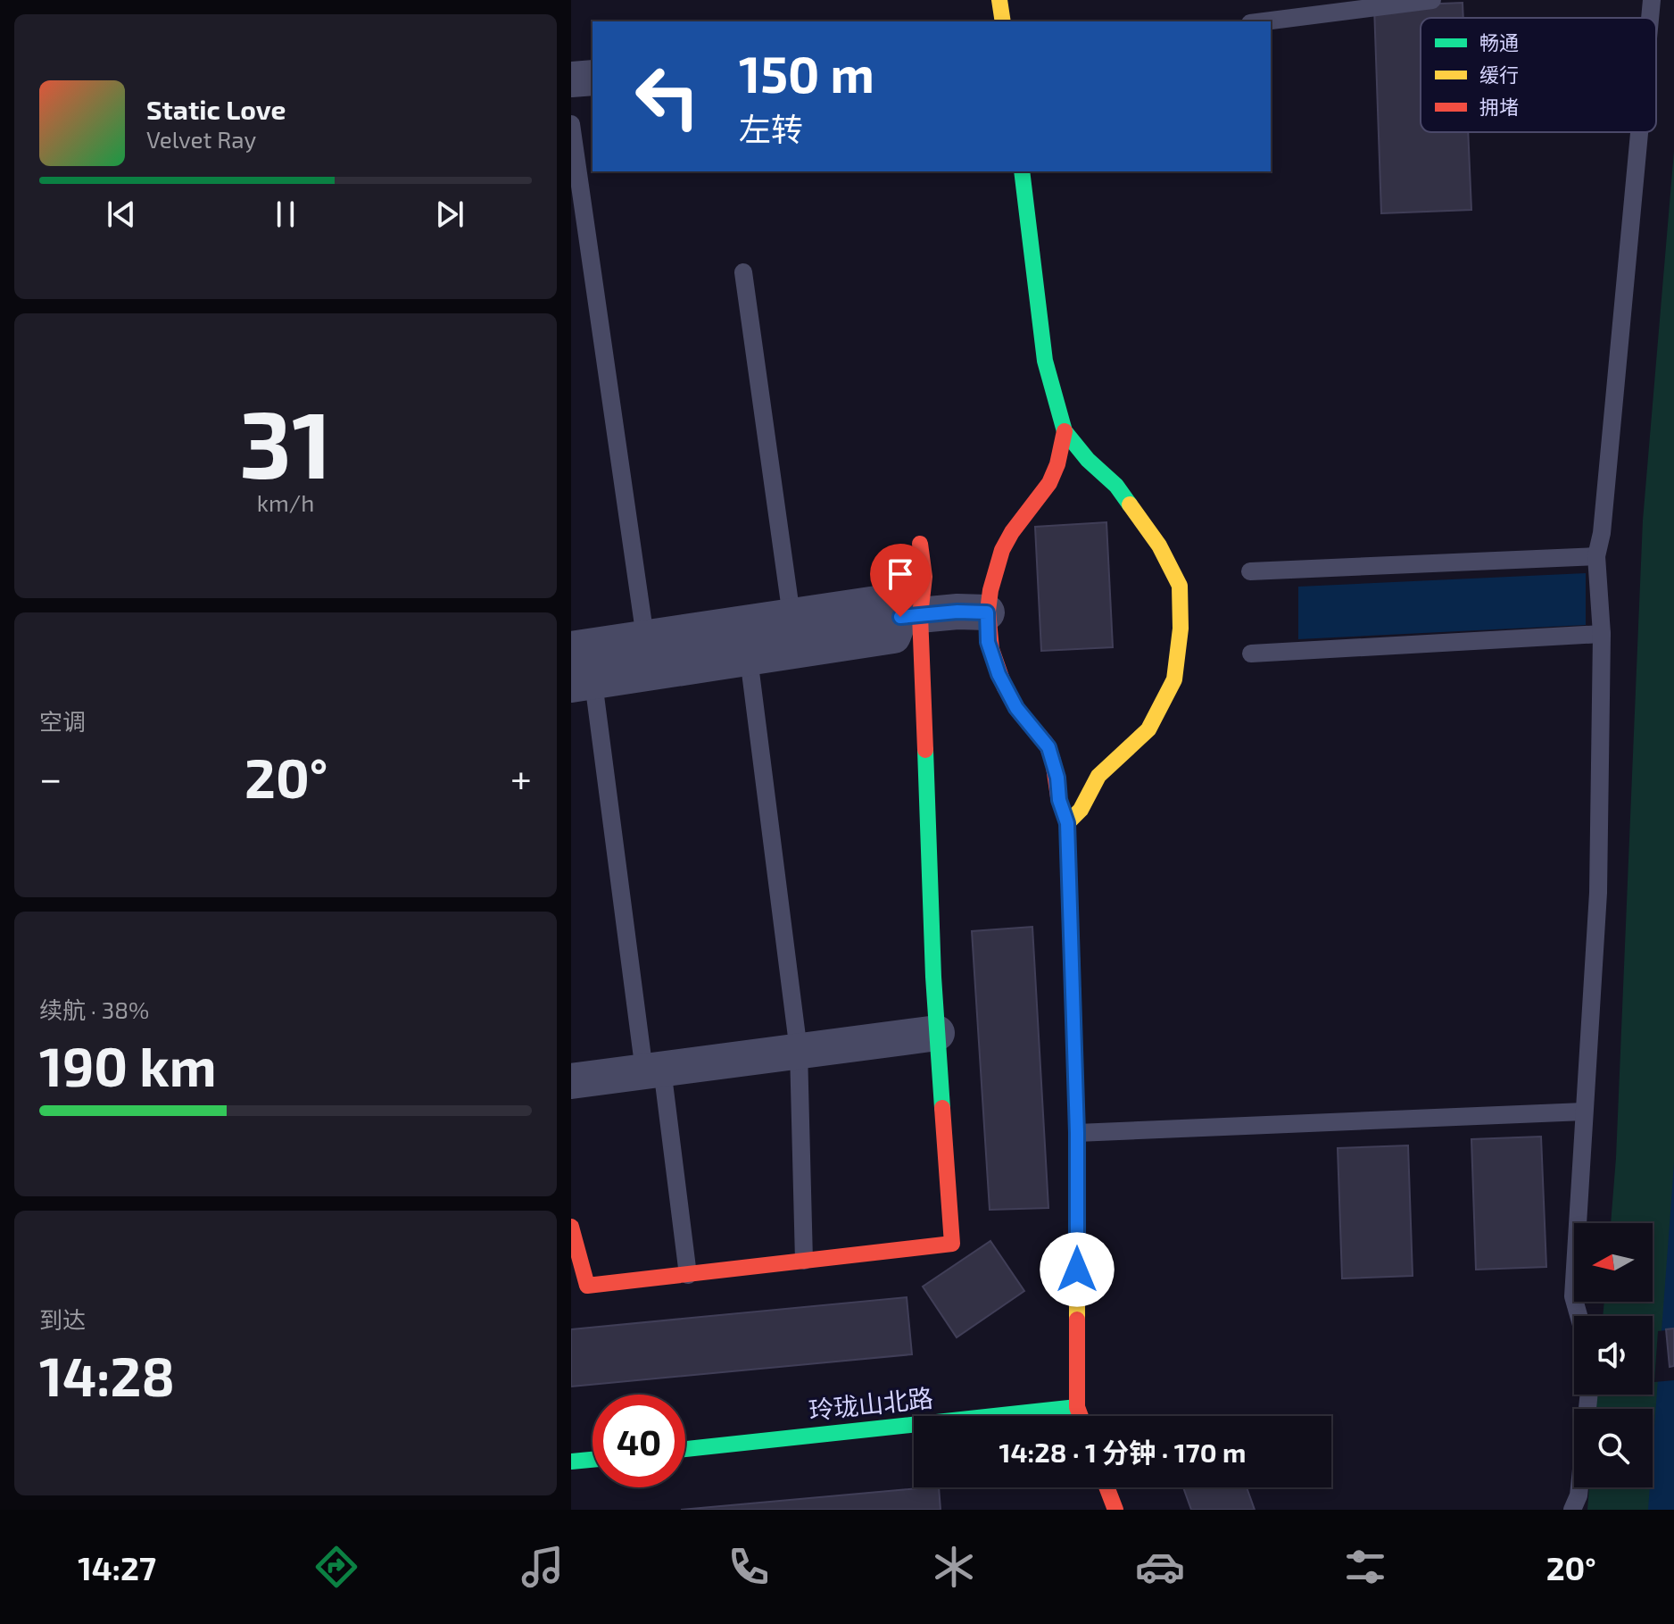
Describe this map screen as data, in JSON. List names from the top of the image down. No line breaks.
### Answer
{"streets":{"street":["玲珑山北路"]},"legend":["畅通","缓行","拥堵"],"north":"left","page":{"turn":["150 m","左转"],"song":["Static Love","Velvet Ray"],"tile":[["31","km/h"],"空调",["续航 · 38%","190 km"],["到达","14:28"]],"heat":["−","20°","+"],"limit":"40","trip":"14:28 · 1 分钟 · 170 m","tabs":["14:27","20°"]}}
